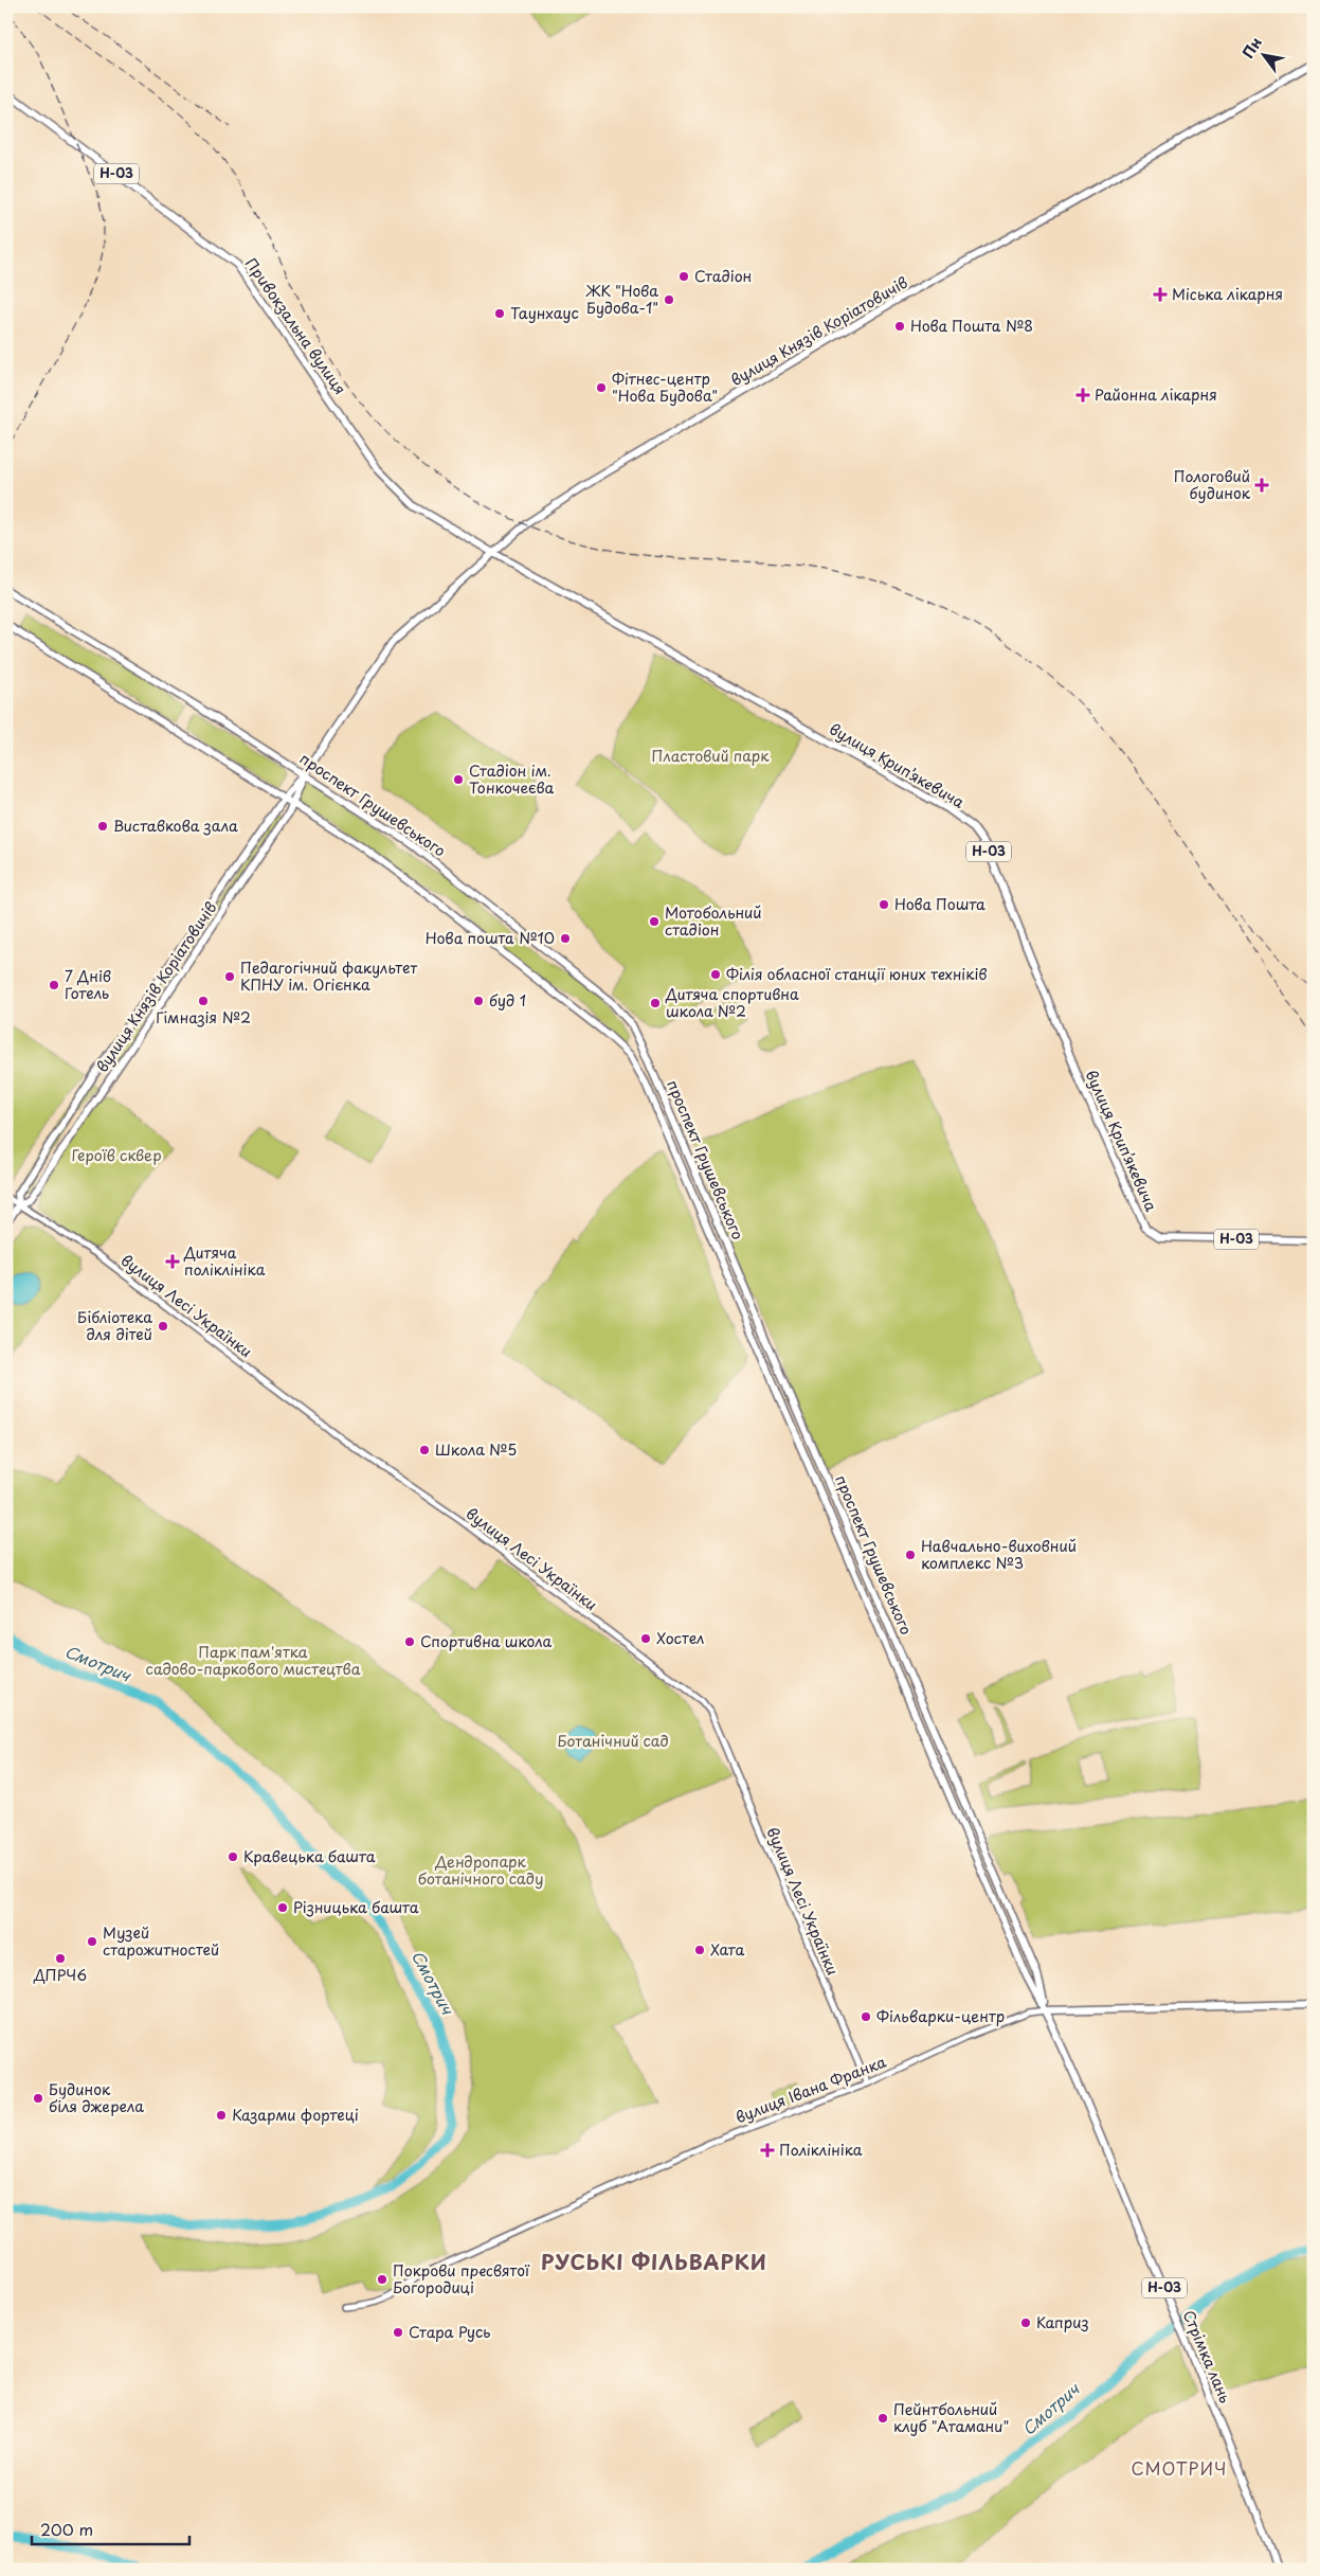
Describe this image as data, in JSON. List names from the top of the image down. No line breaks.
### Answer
{"streets":{"main road":["Н-03","Привокзальна вулиця","вулиця Князів Коріатовичів","вулиця Крипʼякевича","проспект Грушевського","вулиця Івана Франка","Стрімка лань"],"street":["вулиця Лесі Українки"]},"crossings":[["Привокзальна вулиця","вулиця Князів Коріатовичів"],["Привокзальна вулиця","вулиця Крипʼякевича"],["вулиця Князів Коріатовичів","вулиця Крипʼякевича"],["вулиця Князів Коріатовичів","проспект Грушевського"],["вулиця Князів Коріатовичів","вулиця Лесі Українки"],["проспект Грушевського","вулиця Івана Франка"],["проспект Грушевського","Стрімка лань"],["вулиця Лесі Українки","вулиця Івана Франка"]],"districts":["РУСЬКІ ФІЛЬВАРКИ","СМОТРИЧ"],"water":["Смотрич"],"parks":["Пластовий парк","Героїв сквер","Парк пам'ятка садово-паркового мистецтва","Ботанічний сад","Дендропарк ботанічного саду"],"places":{"other":["Стадіон","ЖК \"Нова Будова-1\"","Таунхаус","Нова Пошта №8","Фітнес-центр \"Нова Будова\"","Стадіон ім. Тонкочеєва","Виставкова зала","Нова Пошта","Мотобольний стадіон","Нова пошта №10","Філія обласної станції юних техніків","Педагогічний факультет КПНУ ім. Огієнка","7 Днів Готель","Гімназія №2","буд 1","Дитяча спортивна школа №2","Бібліотека для дітей","Школа №5","Навчально-виховний комплекс №3","Хостел","Спортивна школа","Кравецька башта","Різницька башта","Музей старожитностей","Хата","ДПРЧ6","Фільварки-центр","Будинок біля джерела","Казарми фортеці","Покрови пресвятої Богородиці","Каприз","Стара Русь","Пейнтбольний клуб \"Атамани\""],"health":["Міська лікарня","Районна лікарня","Пологовий будинок","Дитяча поліклініка","Поліклініка"]},"scale_bar":"200 m","north":"top left"}
